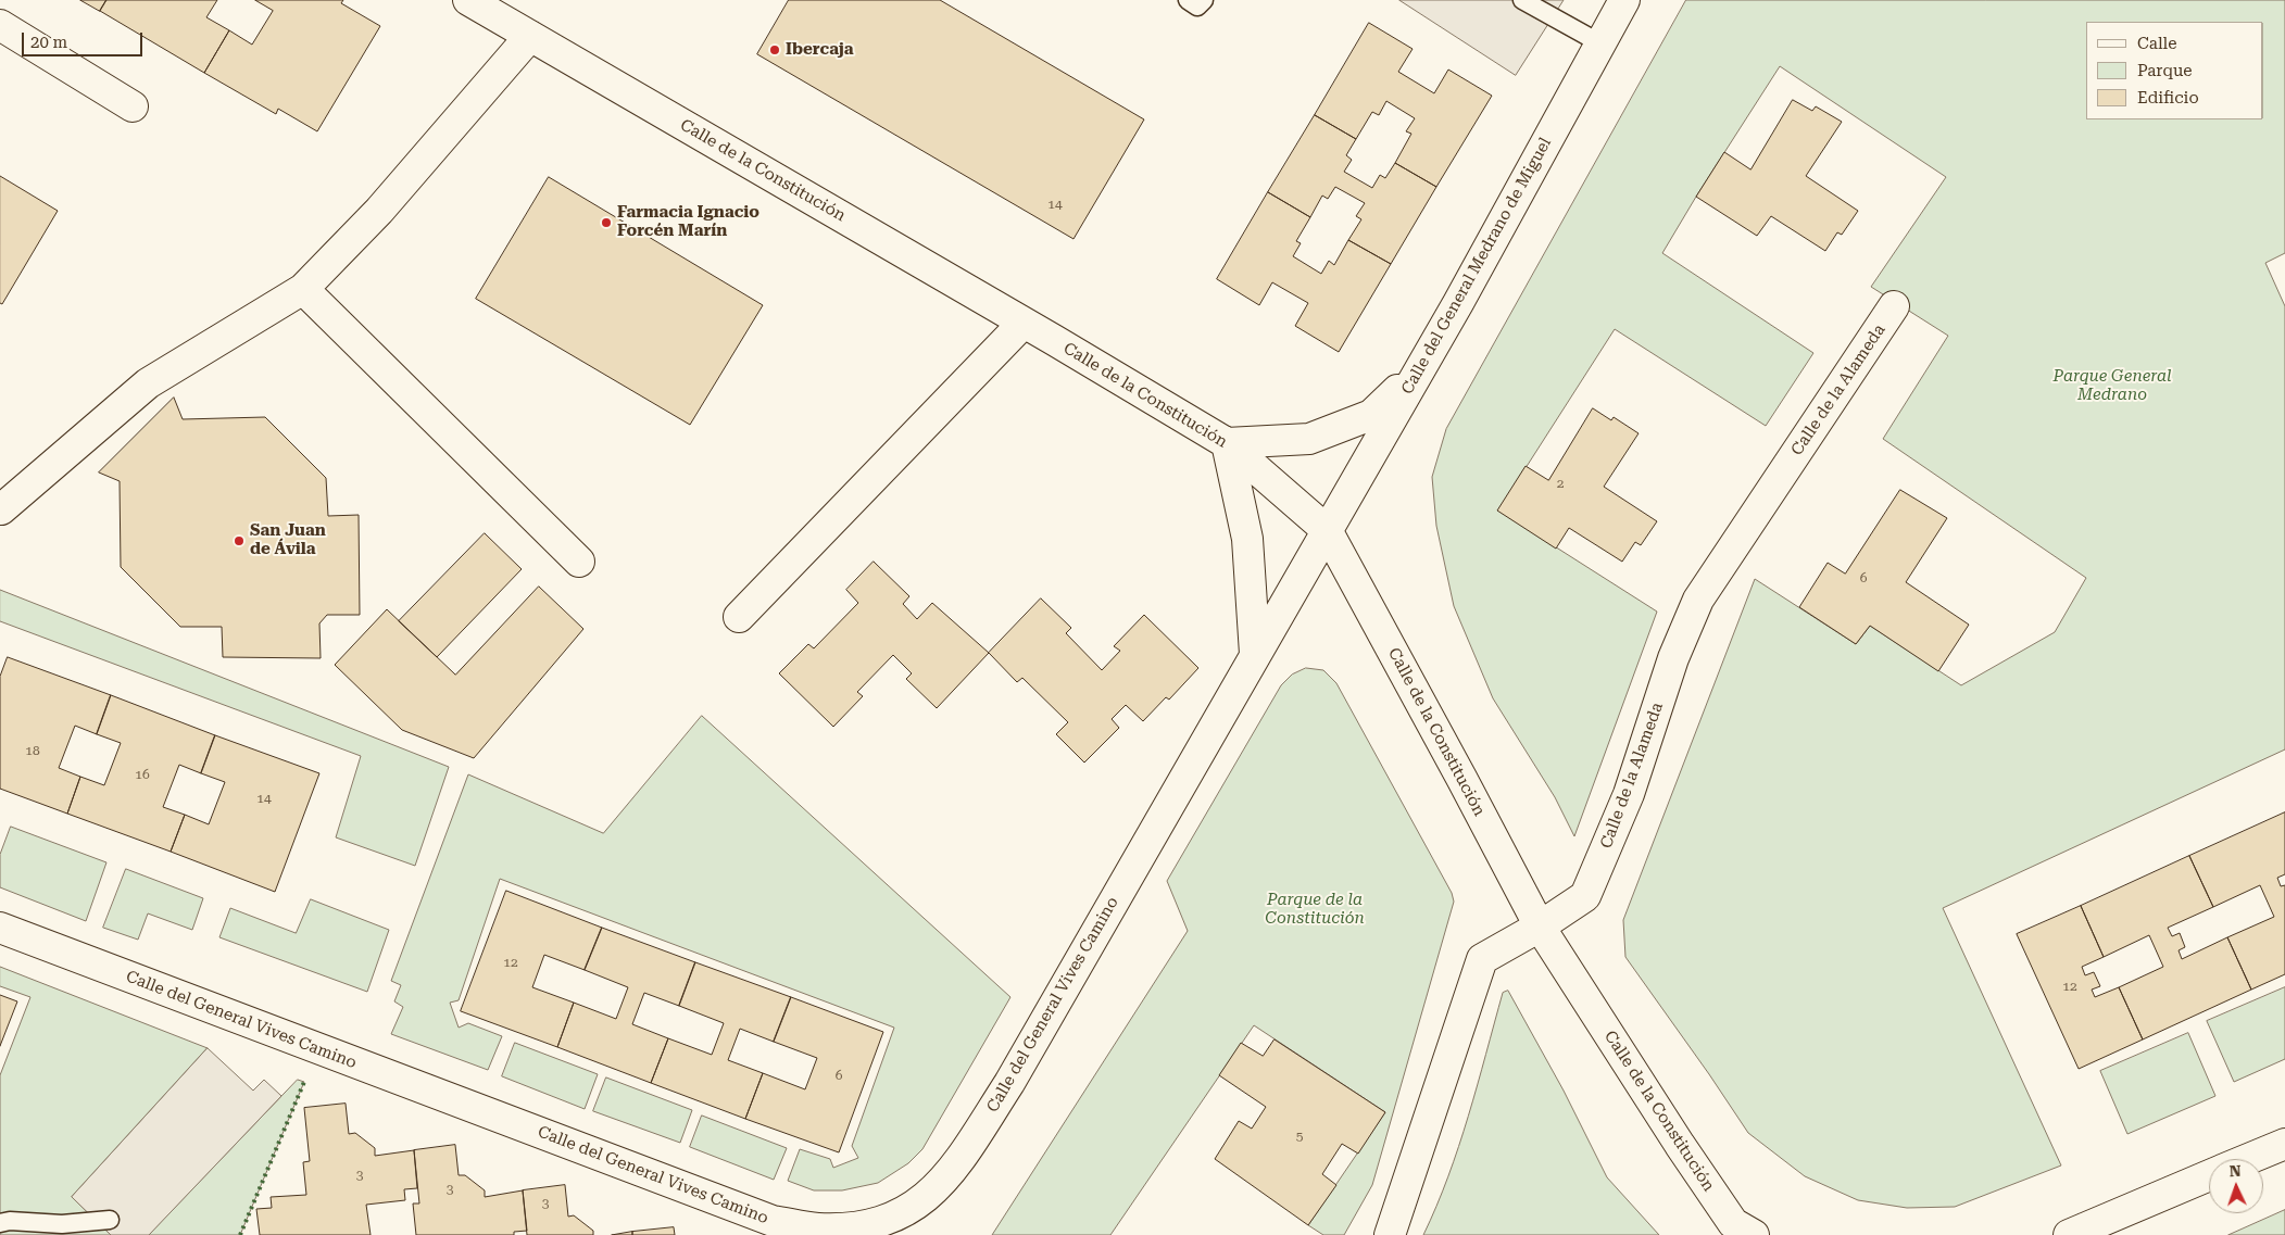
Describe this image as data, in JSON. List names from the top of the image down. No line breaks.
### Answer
{"streets":{"street":["Calle de la Constitución","Calle del General Medrano de Miguel","Calle de la Alameda","Calle del General Vives Camino"]},"crossings":[["Calle de la Constitución","Calle del General Medrano de Miguel"],["Calle de la Constitución","Calle de la Alameda"],["Calle de la Constitución","Calle del General Vives Camino"],["Calle del General Medrano de Miguel","Calle del General Vives Camino"]],"parks":["Parque General Medrano","Parque de la Constitución"],"places":["Ibercaja","Farmacia Ignacio Forcén Marín","San Juan de Ávila"],"house_numbers":["14","2","6","18","16","14","12","12","6","5","3","3","3"],"legend":["Calle","Parque","Edificio"],"scale_bar":"20 m","north":"top"}
